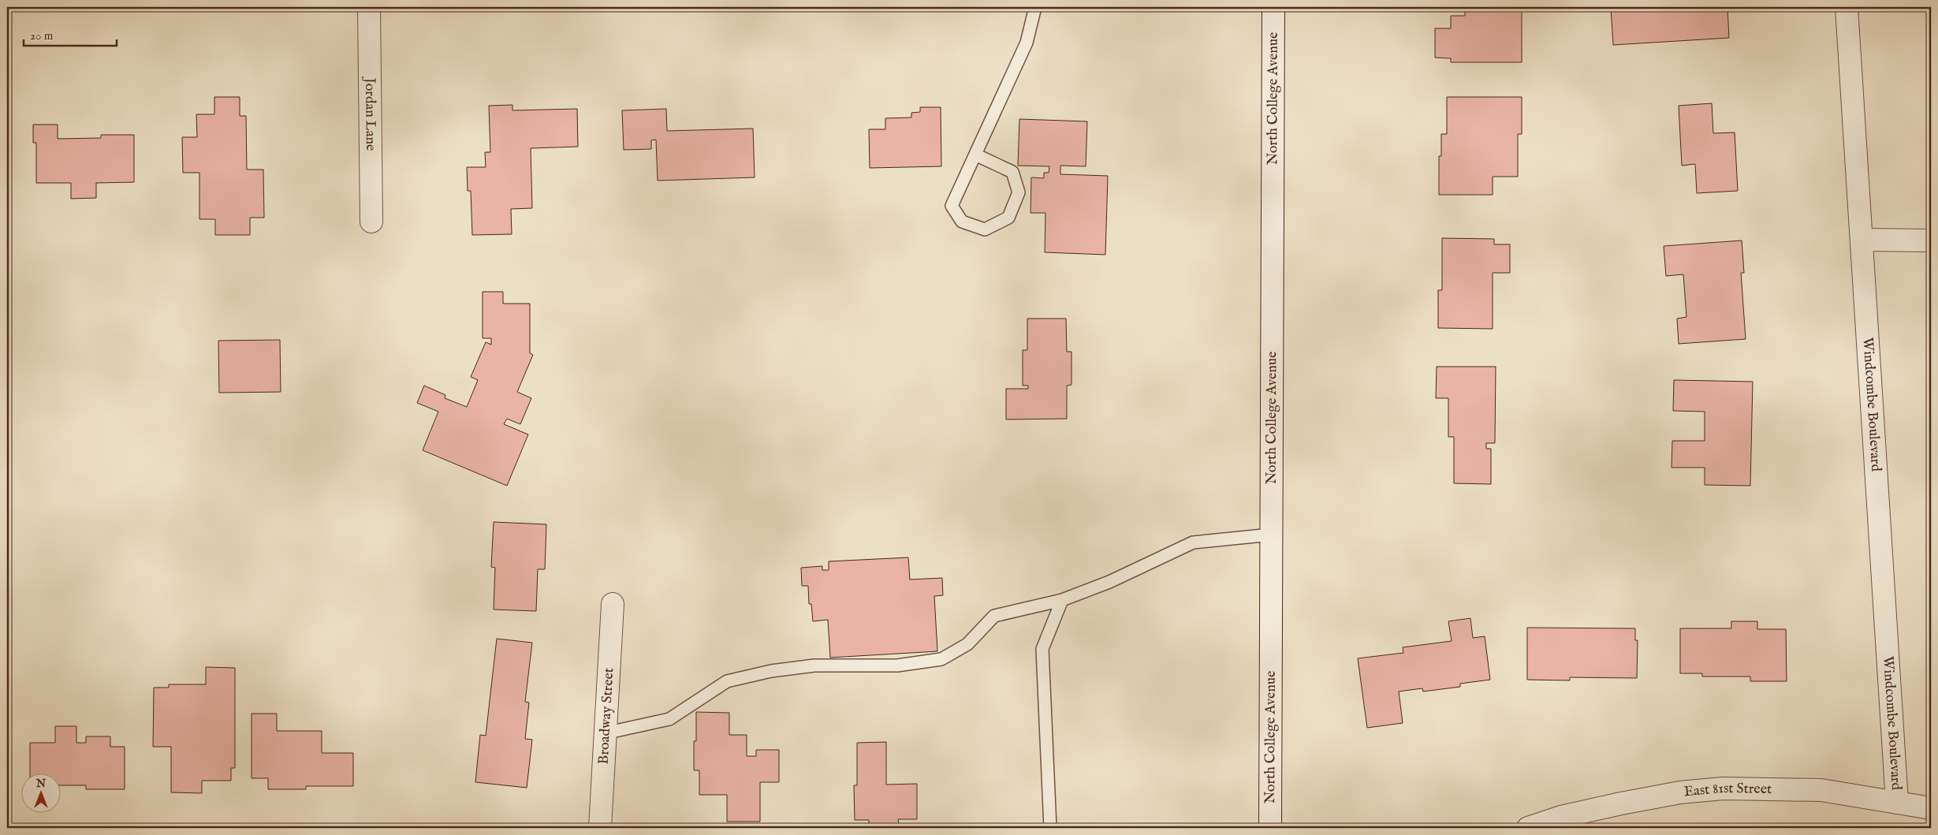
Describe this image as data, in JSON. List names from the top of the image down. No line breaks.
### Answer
{"streets":{"street":["North College Avenue","Jordan Lane","Windcombe Boulevard","Broadway Street","East 81st Street"]},"crossings":[["Windcombe Boulevard","East 81st Street"]],"scale_bar":"20 m","north":"top"}
